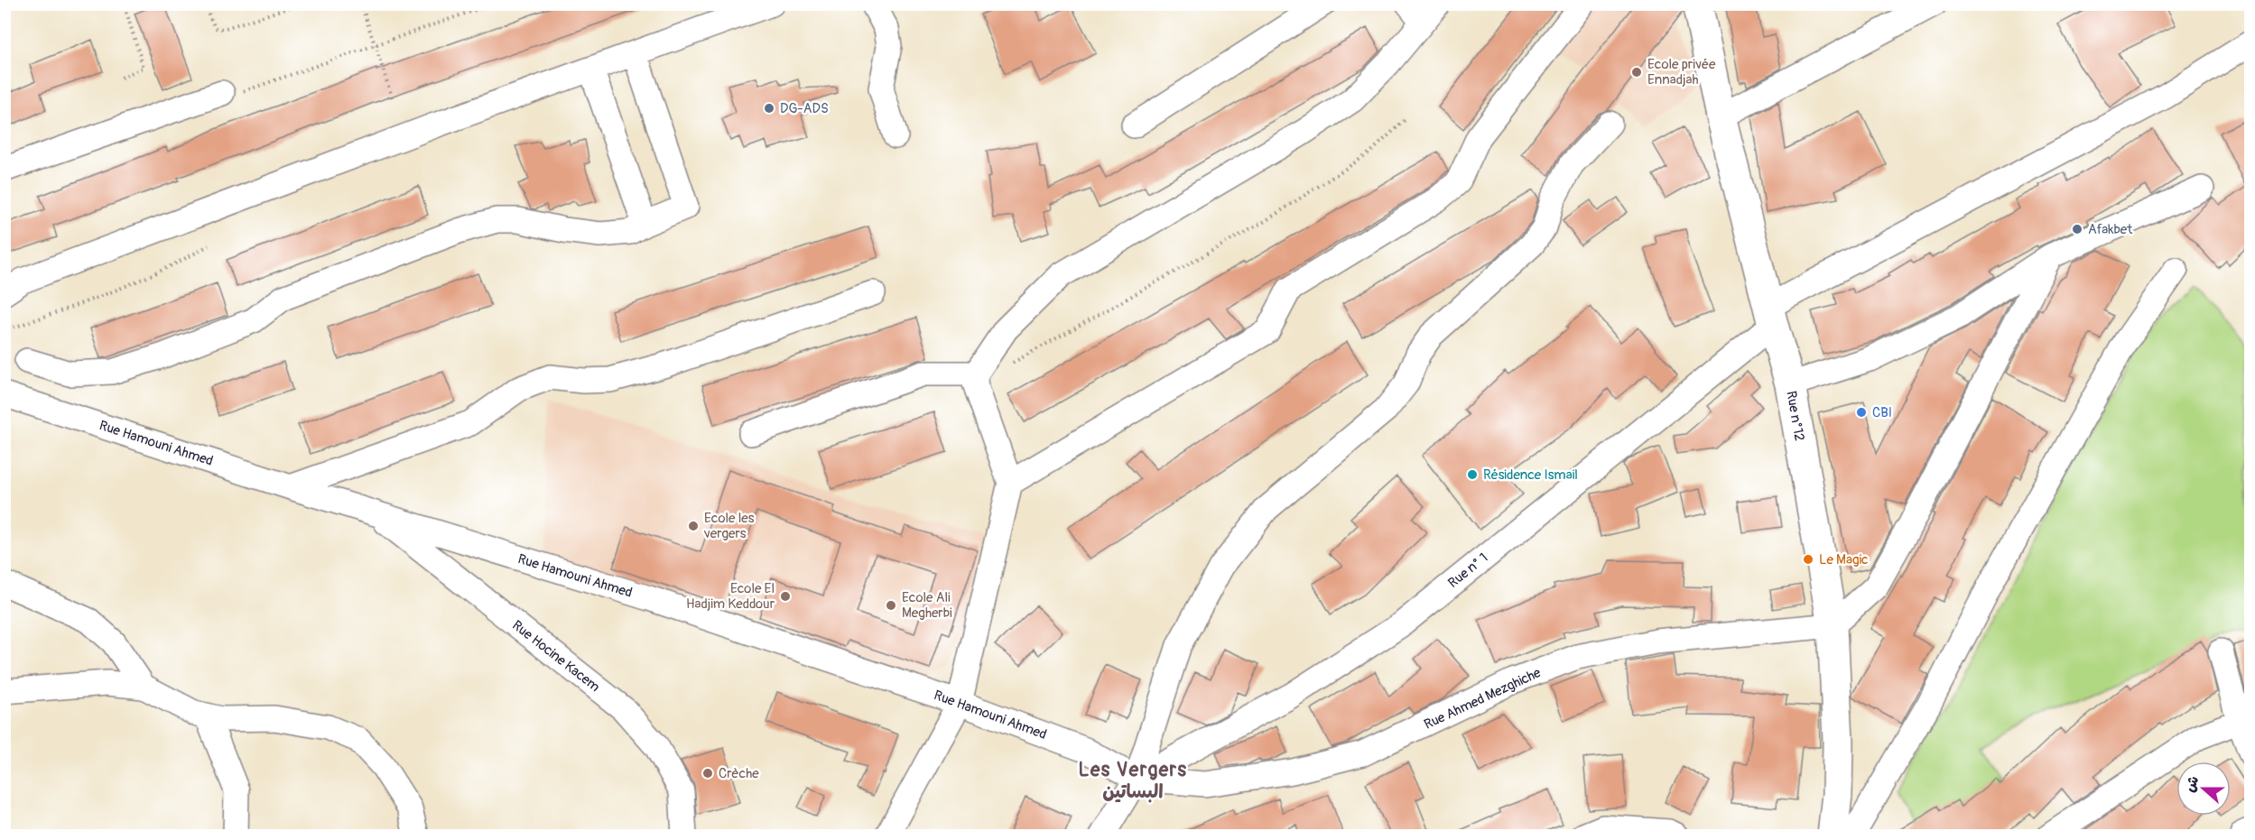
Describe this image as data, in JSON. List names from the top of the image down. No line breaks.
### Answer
{"streets":{"main road":["Rue n°12"],"street":["Rue Hamouni Ahmed","Rue n° 1","Rue Hocine Kacem","Rue Ahmed Mezghiche"]},"crossings":[["Rue n°12","Rue n° 1"],["Rue n°12","Rue Ahmed Mezghiche"],["Rue Hamouni Ahmed","Rue n° 1"],["Rue Hamouni Ahmed","Rue Hocine Kacem"],["Rue Hamouni Ahmed","Rue Ahmed Mezghiche"],["Rue n° 1","Rue Ahmed Mezghiche"]],"districts":["Les Vergers البساتين"],"places":["Ecole privée Ennadjah","DG-ADS","Afakbet","CBI","Résidence Ismail","Ecole les vergers","Le Magic","Ecole El Hadjim Keddour","Ecole Ali Megherbi","Crèche"],"north":"left"}
